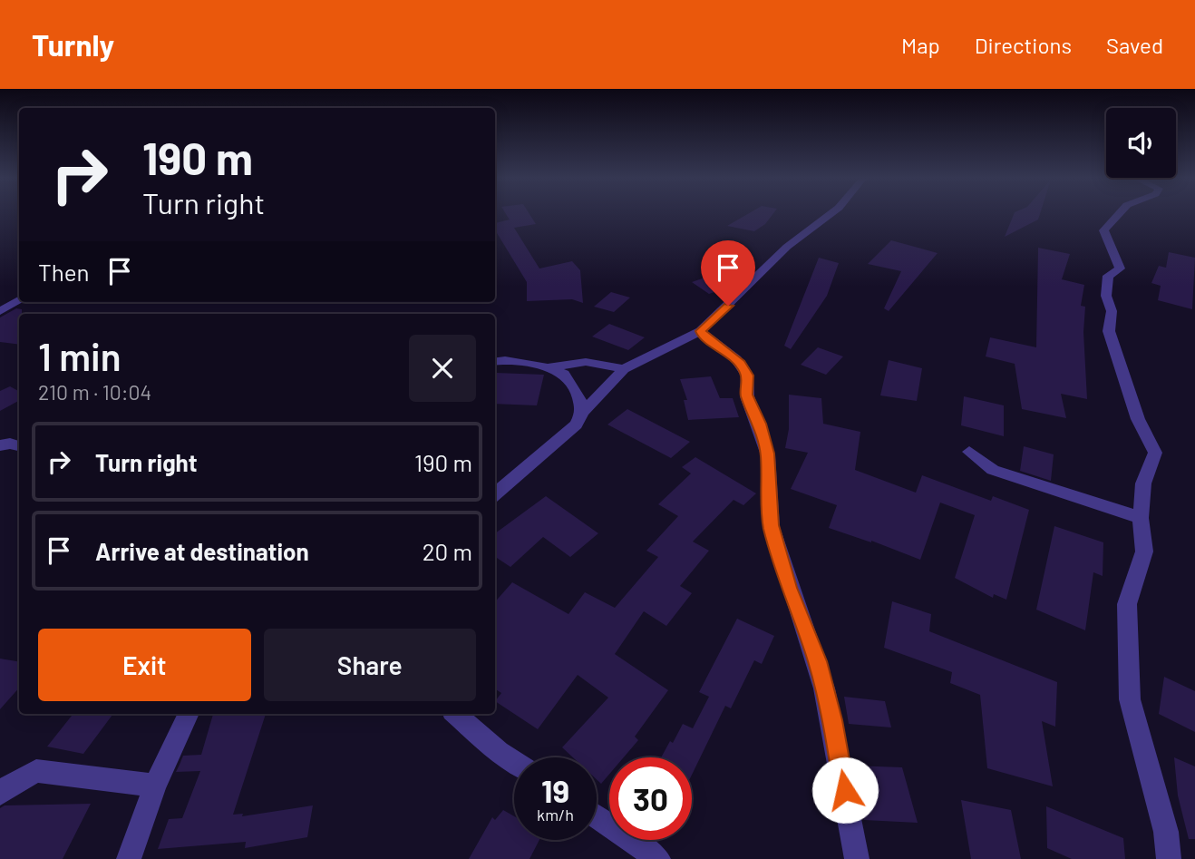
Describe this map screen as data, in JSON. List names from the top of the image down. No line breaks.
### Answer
{"page":{"header":"Turnly","nav":["Map","Directions","Saved"],"turn":["190 m","Turn right"],"then":"Then","heading":["1 min","210 m · 10:04"],"list":[{"name":"Turn right","value":"190 m"},{"name":"Arrive at destination","value":"20 m"}],"buttons":["Exit","Share"],"speed":"19 km/h","limit":"30"}}
